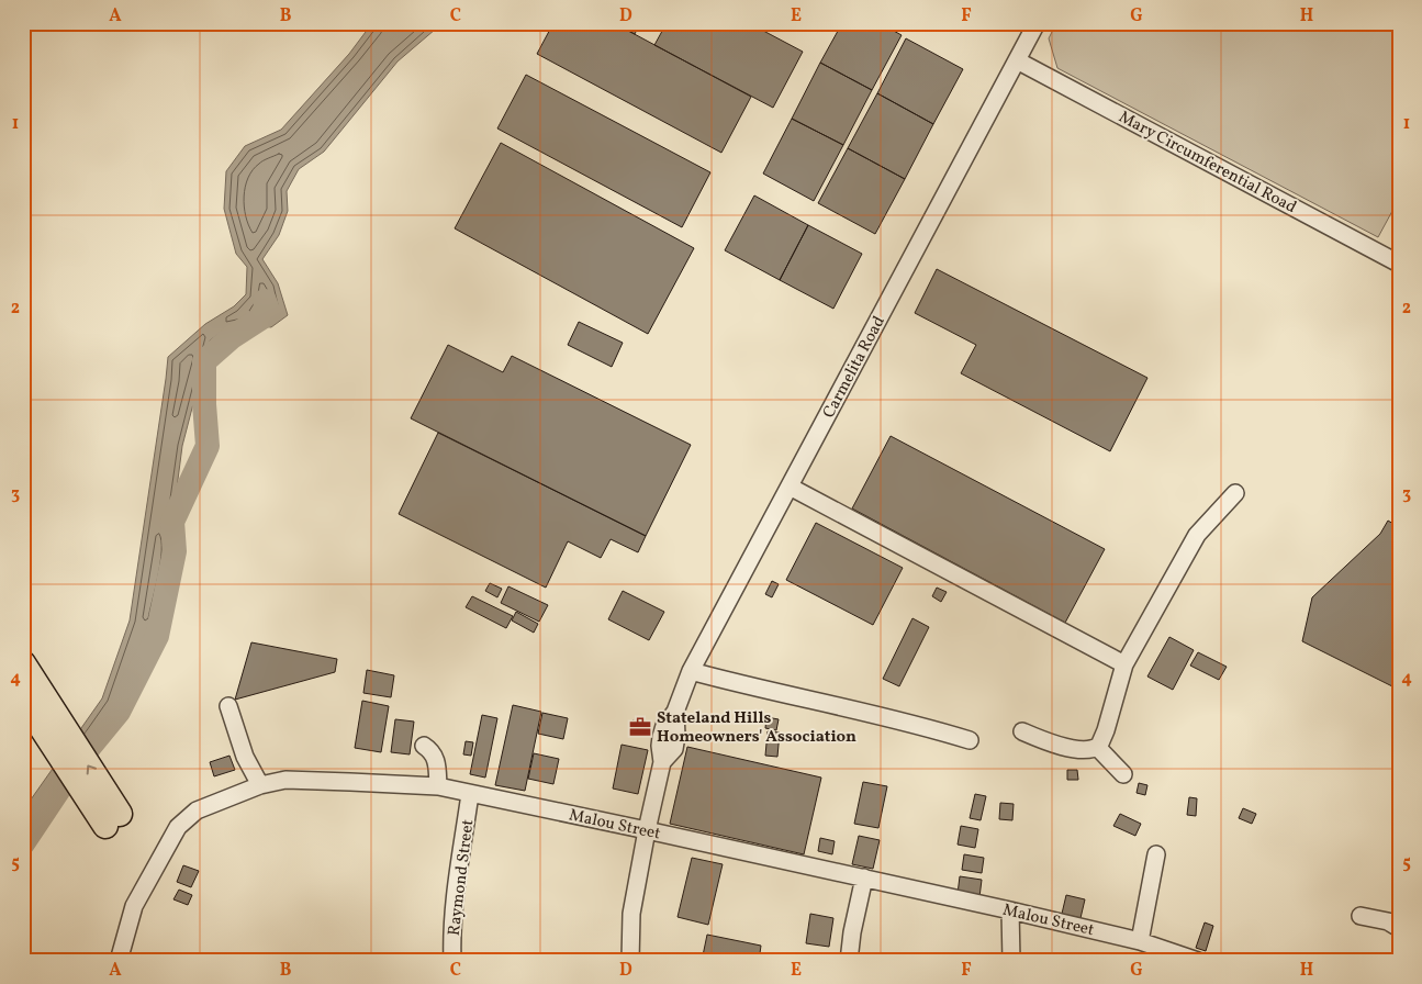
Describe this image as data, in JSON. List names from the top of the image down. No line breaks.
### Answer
{"streets":{"street":["Mary Circumferential Road","Carmelita Road","Malou Street","Raymond Street"]},"crossings":[["Mary Circumferential Road","Carmelita Road"],["Carmelita Road","Malou Street"],["Malou Street","Raymond Street"]],"places":{"office":["Stateland Hills Homeowners' Association"]},"grid":{"columns":["A","B","C","D","E","F","G","H"],"rows":["1","2","3","4","5"]}}
